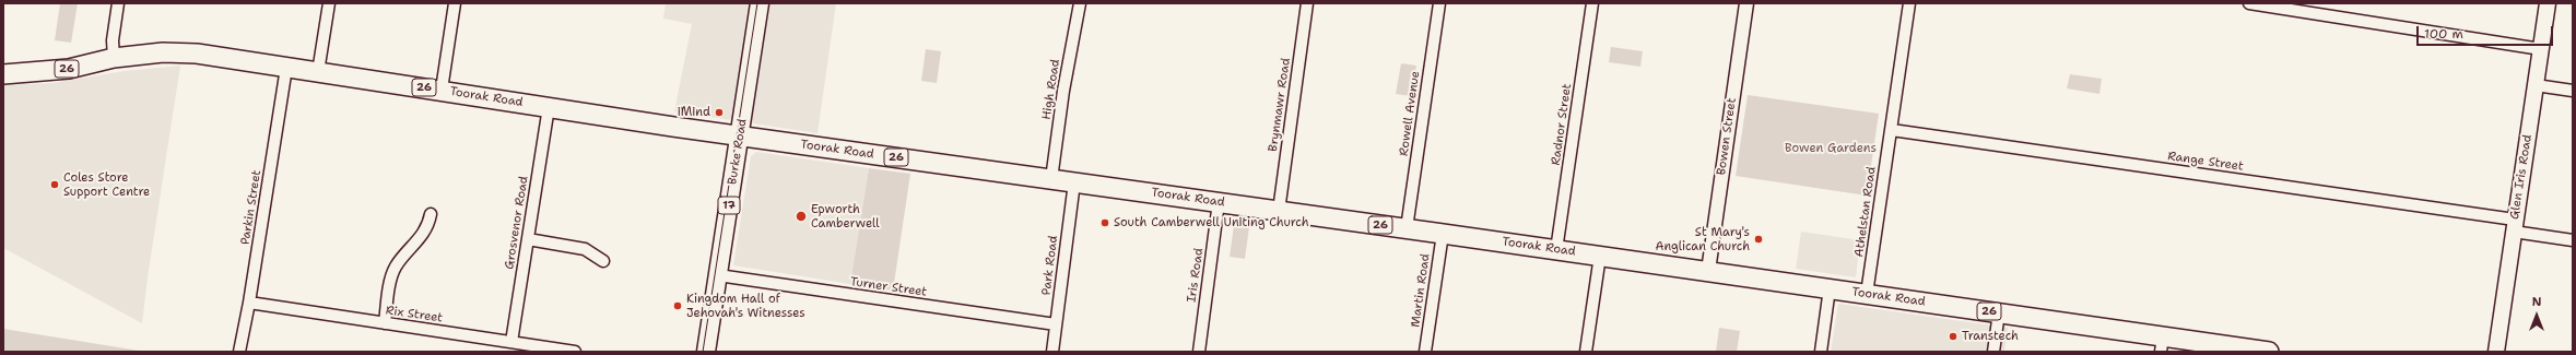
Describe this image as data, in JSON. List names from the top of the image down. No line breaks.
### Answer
{"streets":{"highway":["26","Toorak Road"],"main road":["Burke Road","Glen Iris Road","17"],"street":["High Road","Brynmawr Road","Rowell Avenue","Radnor Street","Bowen Street","Range Street","Parkin Street","Athelstan Road","Grosvenor Road","Park Road","Iris Road","Turner Street","Martin Road","Rix Street"]},"crossings":[["High Road","Toorak Road"],["Toorak Road","Brynmawr Road"],["Toorak Road","Rowell Avenue"],["Toorak Road","Radnor Street"],["Toorak Road","Bowen Street"],["Toorak Road","Burke Road"],["Toorak Road","Parkin Street"],["Toorak Road","Athelstan Road"],["Toorak Road","Grosvenor Road"],["Toorak Road","Park Road"],["Toorak Road","Iris Road"],["Toorak Road","Martin Road"],["Burke Road","Turner Street"],["Range Street","Glen Iris Road"],["Range Street","Athelstan Road"],["Parkin Street","Rix Street"],["Grosvenor Road","Rix Street"],["Park Road","Turner Street"]],"parks":["Bowen Gardens"],"places":["iMind","Coles Store Support Centre","Epworth Camberwell","South Camberwell Uniting Church","St Mary's Anglican Church","Kingdom Hall of Jehovah's Witnesses","Transtech"],"scale_bar":"100 m","north":"top"}
